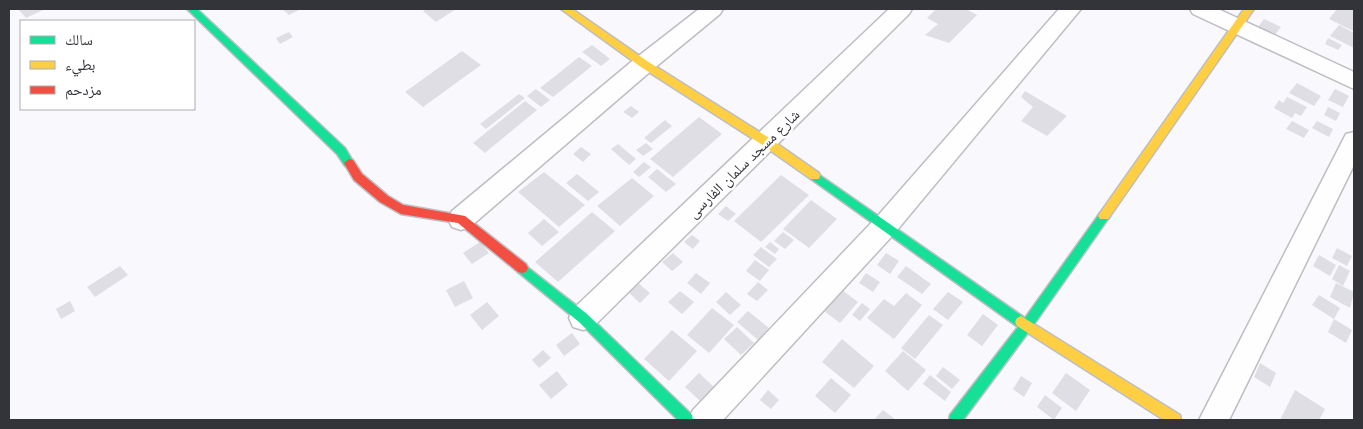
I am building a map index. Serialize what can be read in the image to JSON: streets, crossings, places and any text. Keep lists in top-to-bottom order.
{
  "streets": {
    "street": ["شارع مسجد سلمان الفارسى"]
  },
  "legend": ["سالك", "بطيء", "مزدحم"]
}
